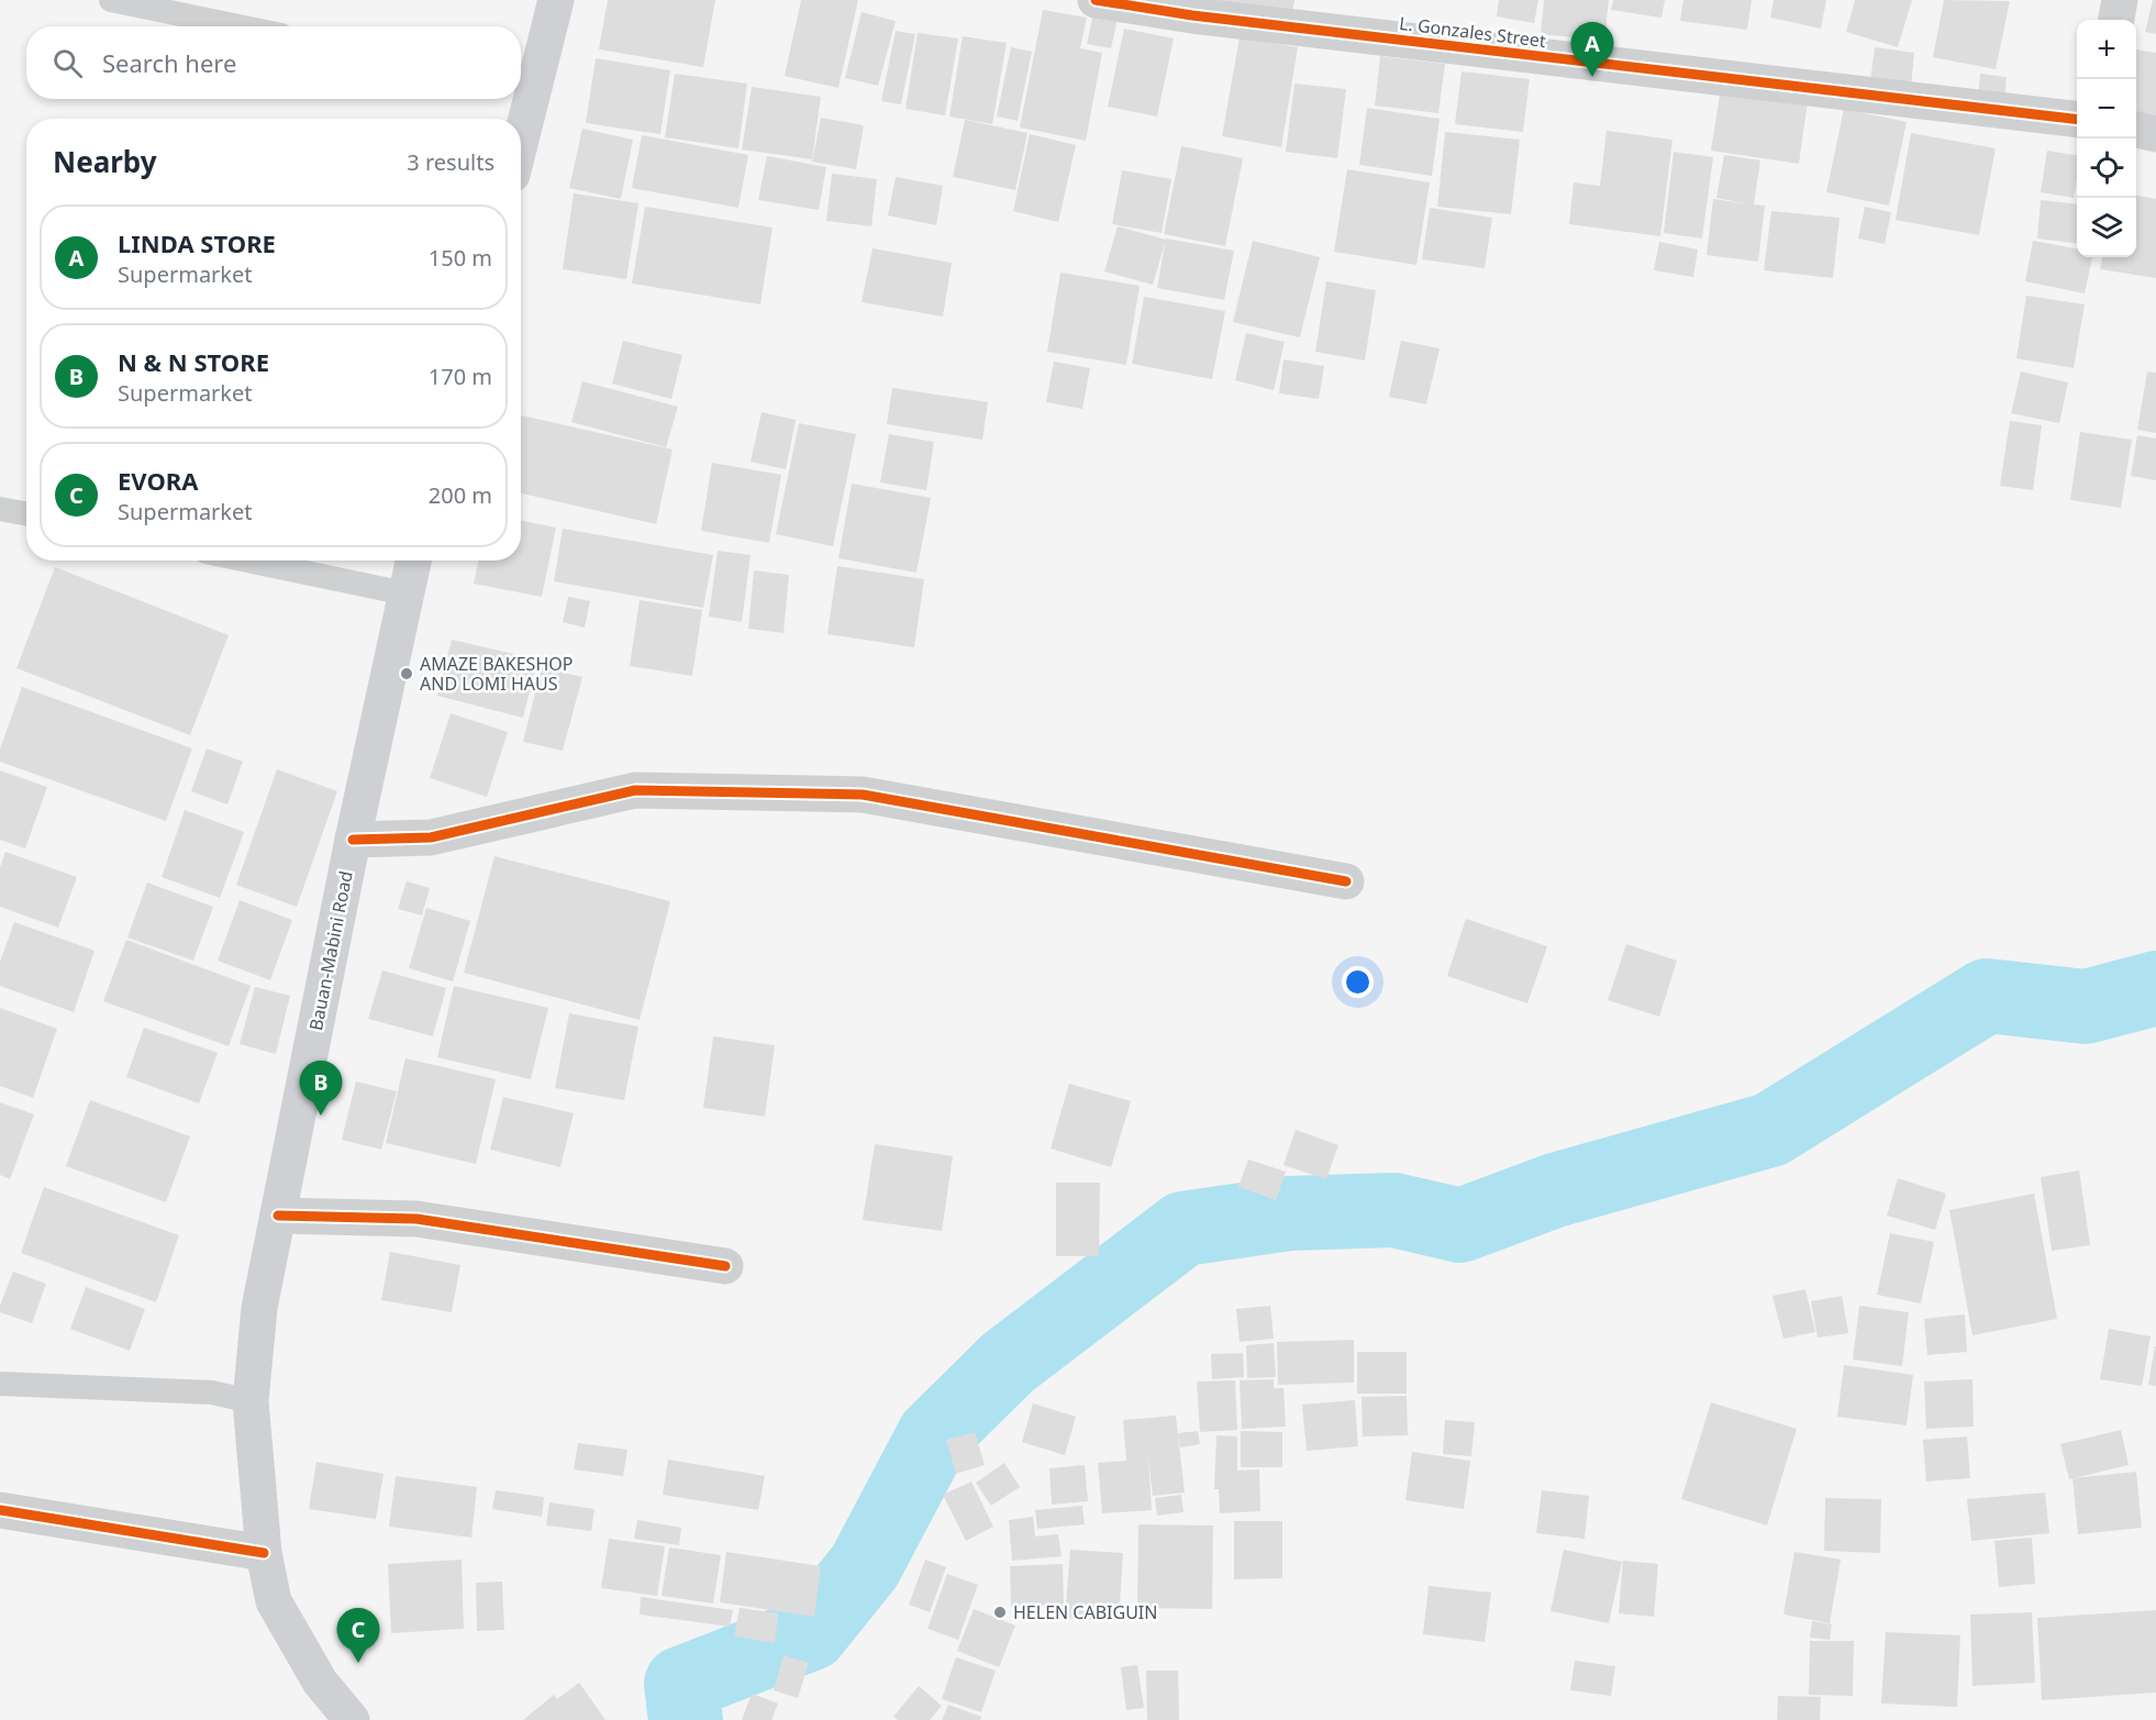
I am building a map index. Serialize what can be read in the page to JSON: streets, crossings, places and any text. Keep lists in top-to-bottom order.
{
  "streets": {
    "main road": ["Bauan-Mabini Road"],
    "street": ["L. Gonzales Street"]
  },
  "places": ["AMAZE BAKESHOP AND LOMI HAUS", "HELEN CABIGUIN"],
  "page": {
    "map_buttons": ["+", "−"],
    "pins": ["A", "B", "C"],
    "search": "Search here",
    "heading": ["Nearby", "3 results"],
    "list": [
      {
        "mark": "A",
        "name": "LINDA STORE",
        "note": "Supermarket",
        "value": "150 m"
      },
      {
        "mark": "B",
        "name": "N & N STORE",
        "note": "Supermarket",
        "value": "170 m"
      },
      {
        "mark": "C",
        "name": "EVORA",
        "note": "Supermarket",
        "value": "200 m"
      }
    ]
  }
}
